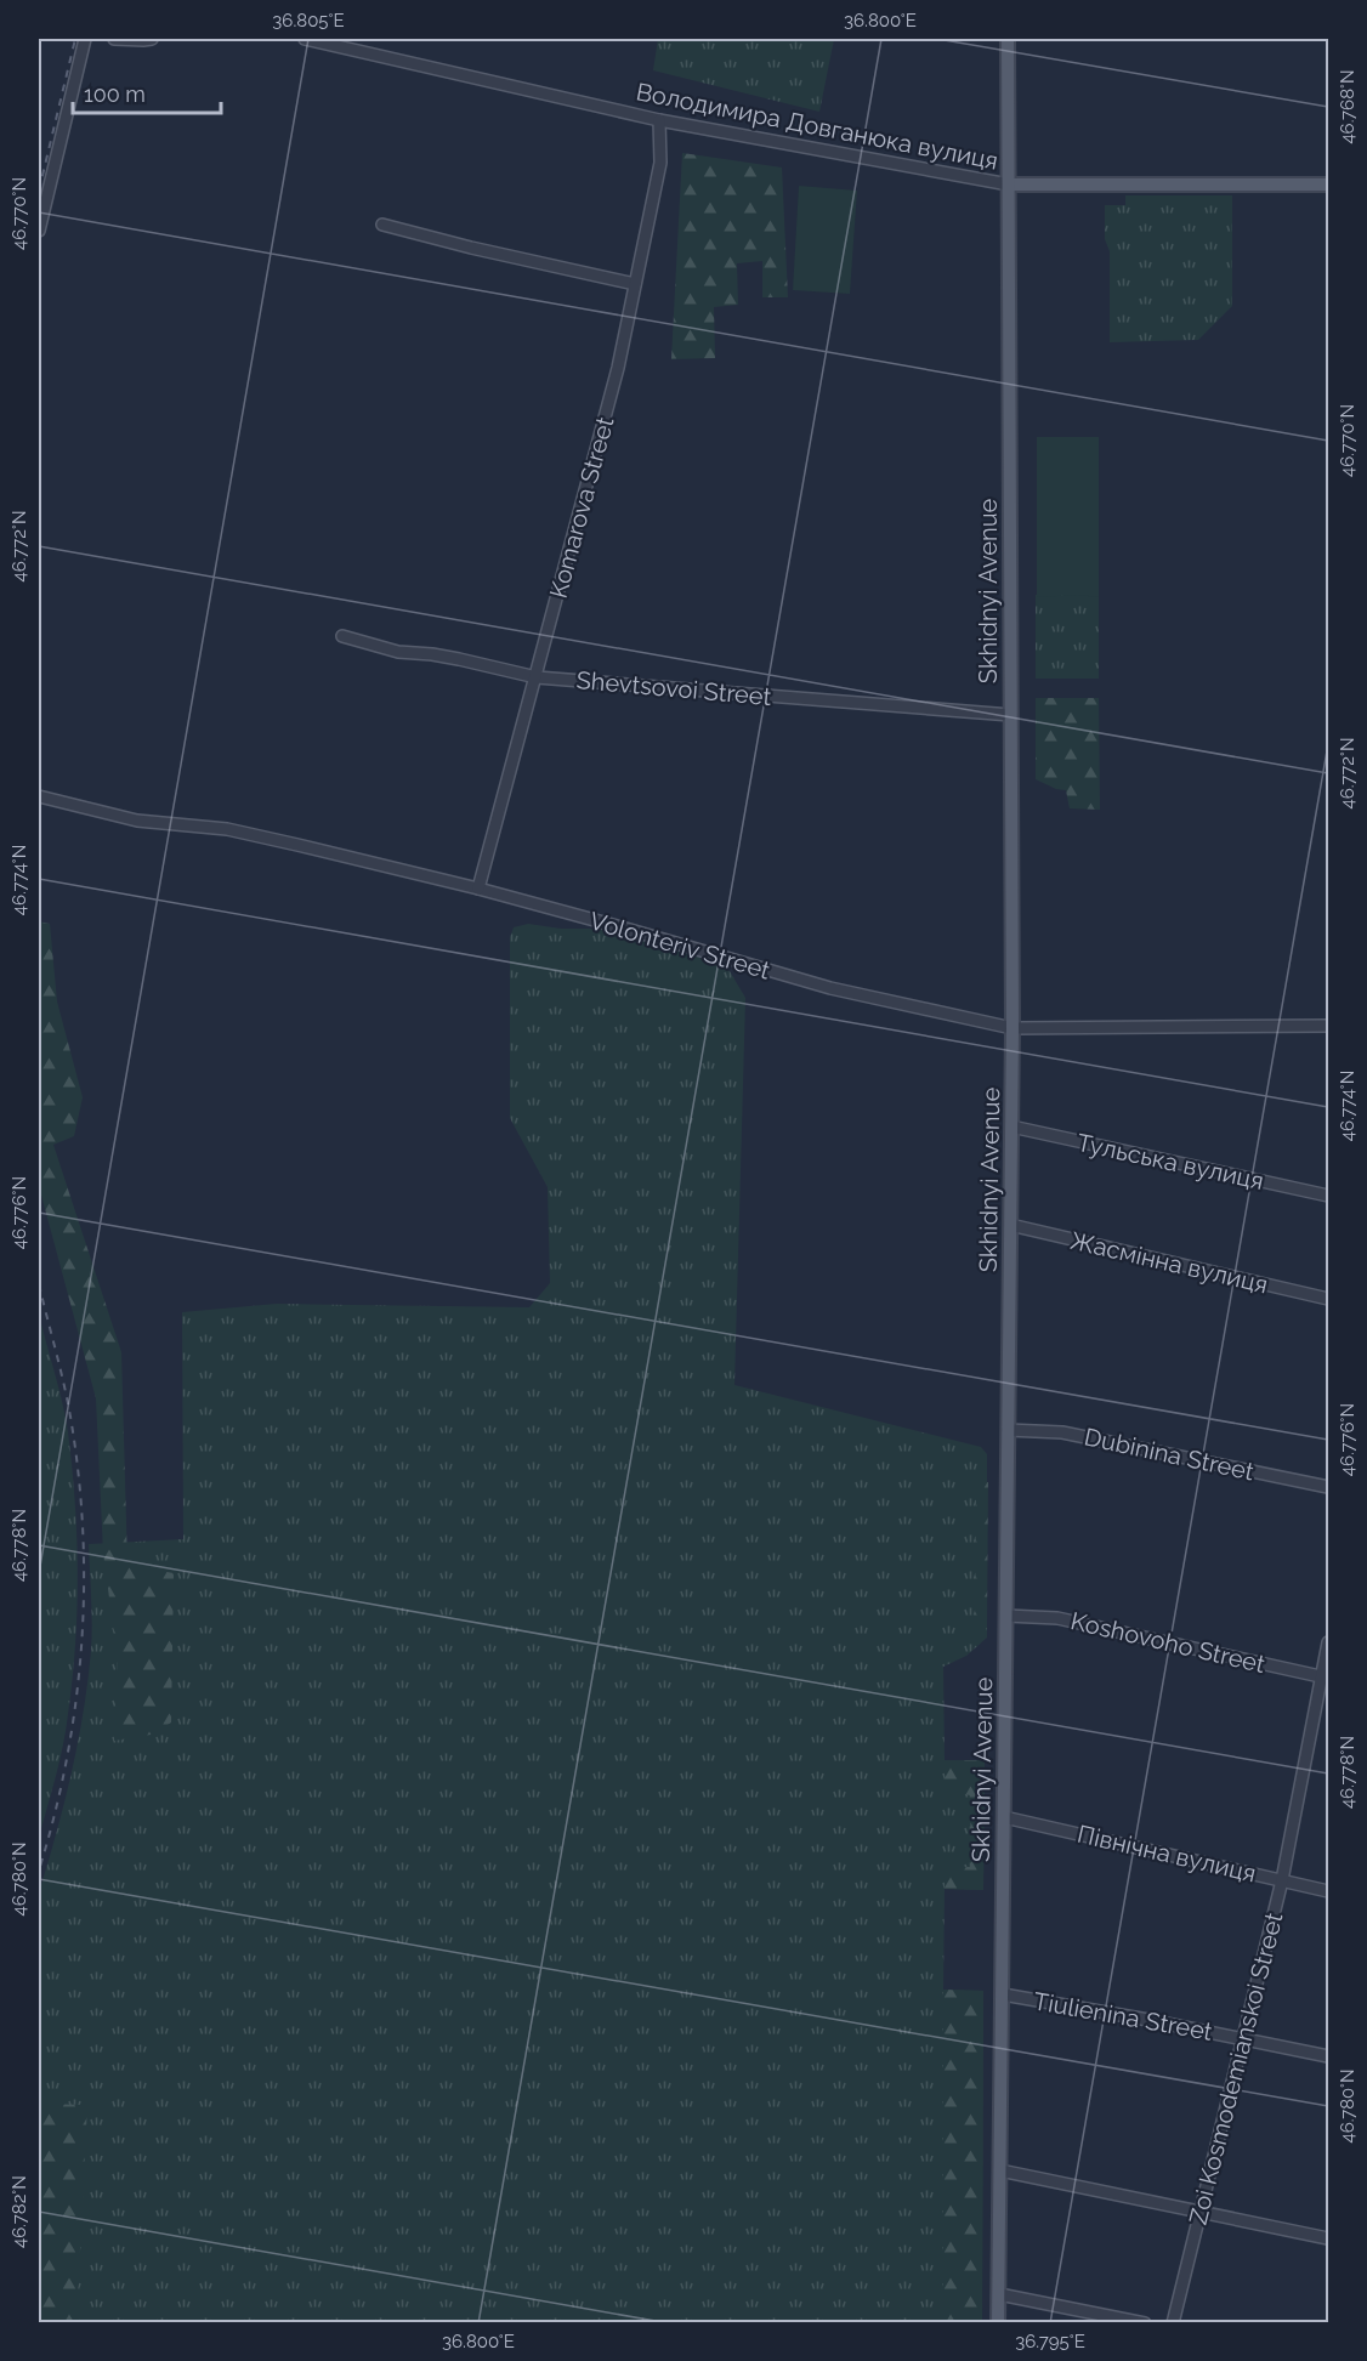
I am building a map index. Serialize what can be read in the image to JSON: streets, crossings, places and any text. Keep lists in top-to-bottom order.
{
  "streets": {
    "main road": ["Володимира Довганюка вулиця", "Skhidnyi Avenue"],
    "street": [
      "Komarova Street",
      "Shevtsovoi Street",
      "Volonteriv Street",
      "Тульська вулиця",
      "Жасмінна вулиця",
      "Dubinina Street",
      "Koshovoho Street",
      "Північна вулиця",
      "Tiulienina Street",
      "Zoi Kosmodemianskoi Street"
    ]
  },
  "crossings": [
    ["Володимира Довганюка вулиця", "Komarova Street"],
    ["Володимира Довганюка вулиця", "Skhidnyi Avenue"],
    ["Komarova Street", "Shevtsovoi Street"],
    ["Komarova Street", "Volonteriv Street"],
    ["Skhidnyi Avenue", "Shevtsovoi Street"],
    ["Skhidnyi Avenue", "Volonteriv Street"],
    ["Skhidnyi Avenue", "Тульська вулиця"],
    ["Skhidnyi Avenue", "Жасмінна вулиця"],
    ["Skhidnyi Avenue", "Dubinina Street"],
    ["Skhidnyi Avenue", "Koshovoho Street"],
    ["Skhidnyi Avenue", "Північна вулиця"],
    ["Skhidnyi Avenue", "Tiulienina Street"],
    ["Koshovoho Street", "Zoi Kosmodemianskoi Street"],
    ["Північна вулиця", "Zoi Kosmodemianskoi Street"],
    ["Tiulienina Street", "Zoi Kosmodemianskoi Street"]
  ],
  "scale_bar": "100 m",
  "coordinates": [
    "36.805°E",
    "36.800°E",
    "46.768°N",
    "46.770°N",
    "46.772°N",
    "46.774°N",
    "46.776°N",
    "46.778°N",
    "46.780°N",
    "46.782°N",
    "36.795°E"
  ]
}
